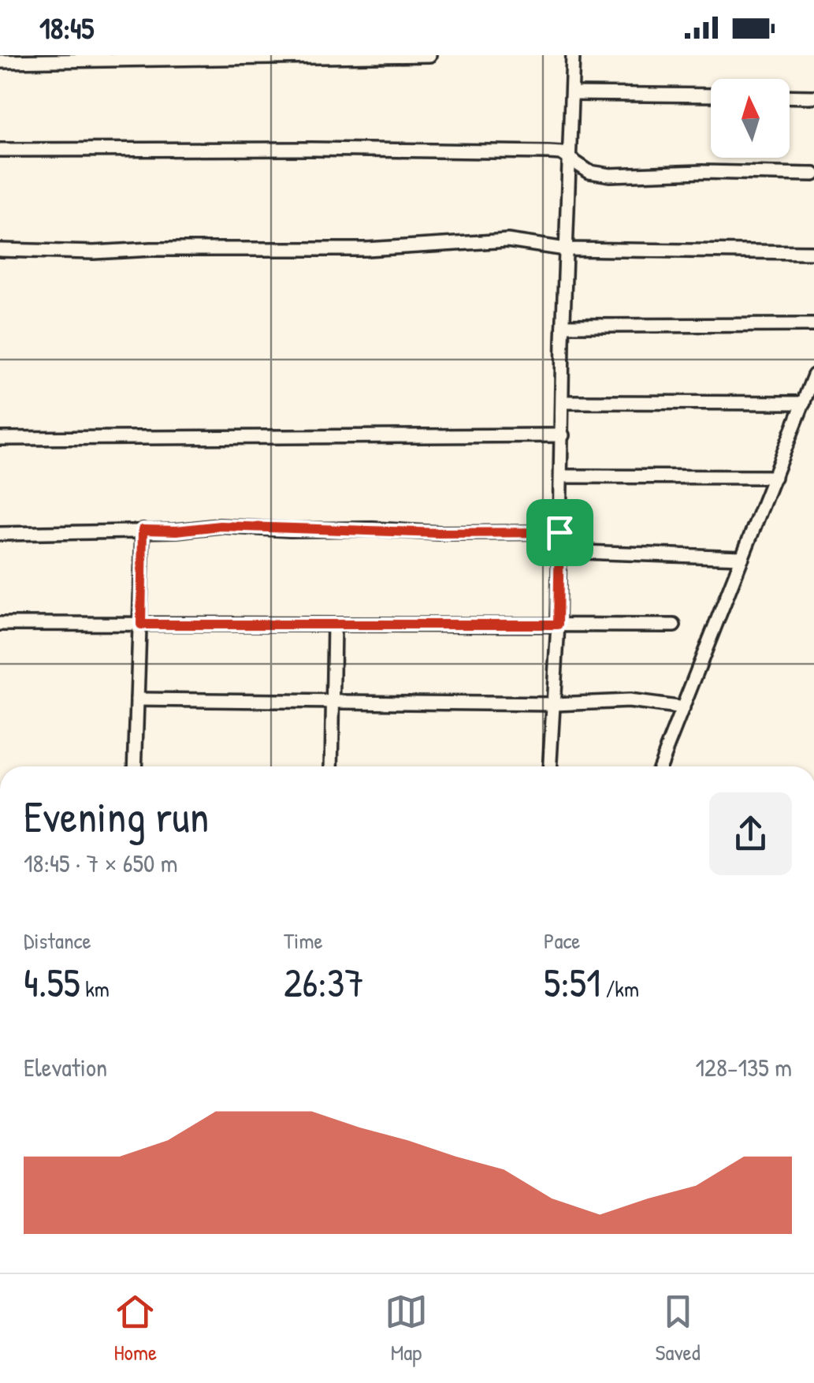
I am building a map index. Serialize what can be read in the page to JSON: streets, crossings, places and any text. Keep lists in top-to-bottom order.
{
  "north": "top",
  "page": {
    "status": "18:45",
    "heading": ["Evening run", "18:45 · 7 × 650 m"],
    "stats": [
      ["Distance", "4.55 km"],
      ["Time", "26:37"],
      ["Pace", "5:51 /km"]
    ],
    "chart": ["Elevation", "128–135 m"],
    "tabs": ["Home", "Map", "Saved"]
  }
}
